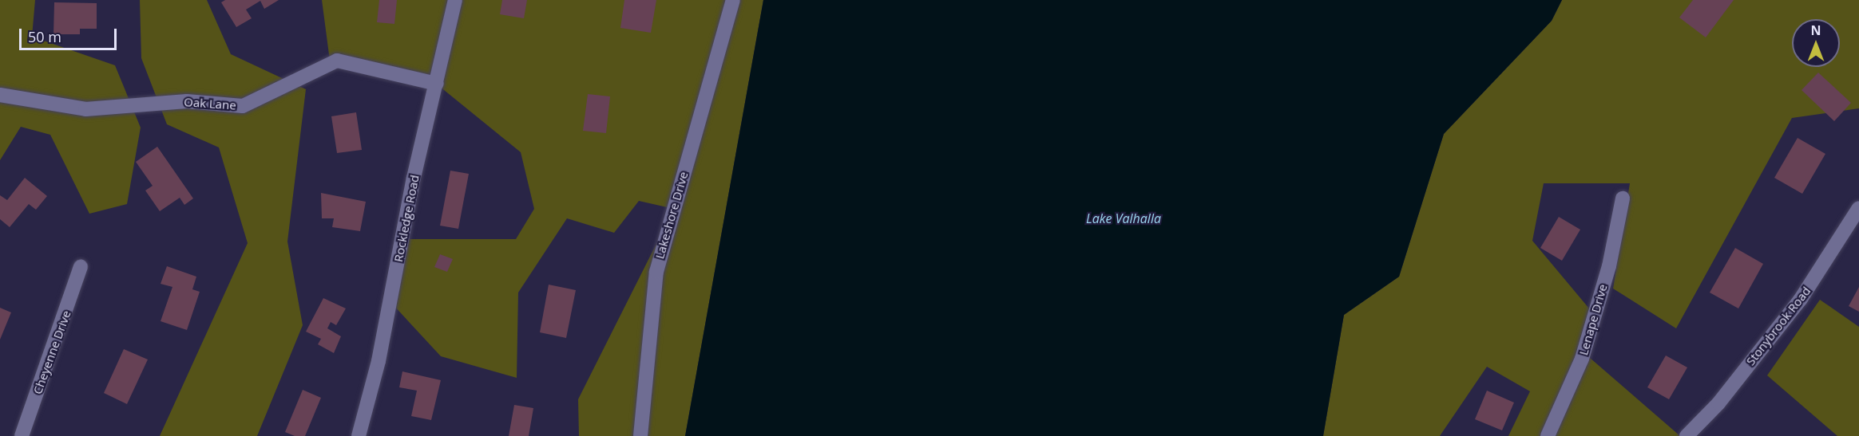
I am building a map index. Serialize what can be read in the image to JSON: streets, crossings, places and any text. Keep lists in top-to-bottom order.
{
  "streets": {
    "street": [
      "Oak Lane",
      "Lakeshore Drive",
      "Rockledge Road",
      "Lenape Drive",
      "Stonybrook Road",
      "Cheyenne Drive"
    ]
  },
  "crossings": [
    ["Oak Lane", "Rockledge Road"]
  ],
  "water": ["Lake Valhalla"],
  "scale_bar": "50 m",
  "north": "top"
}
